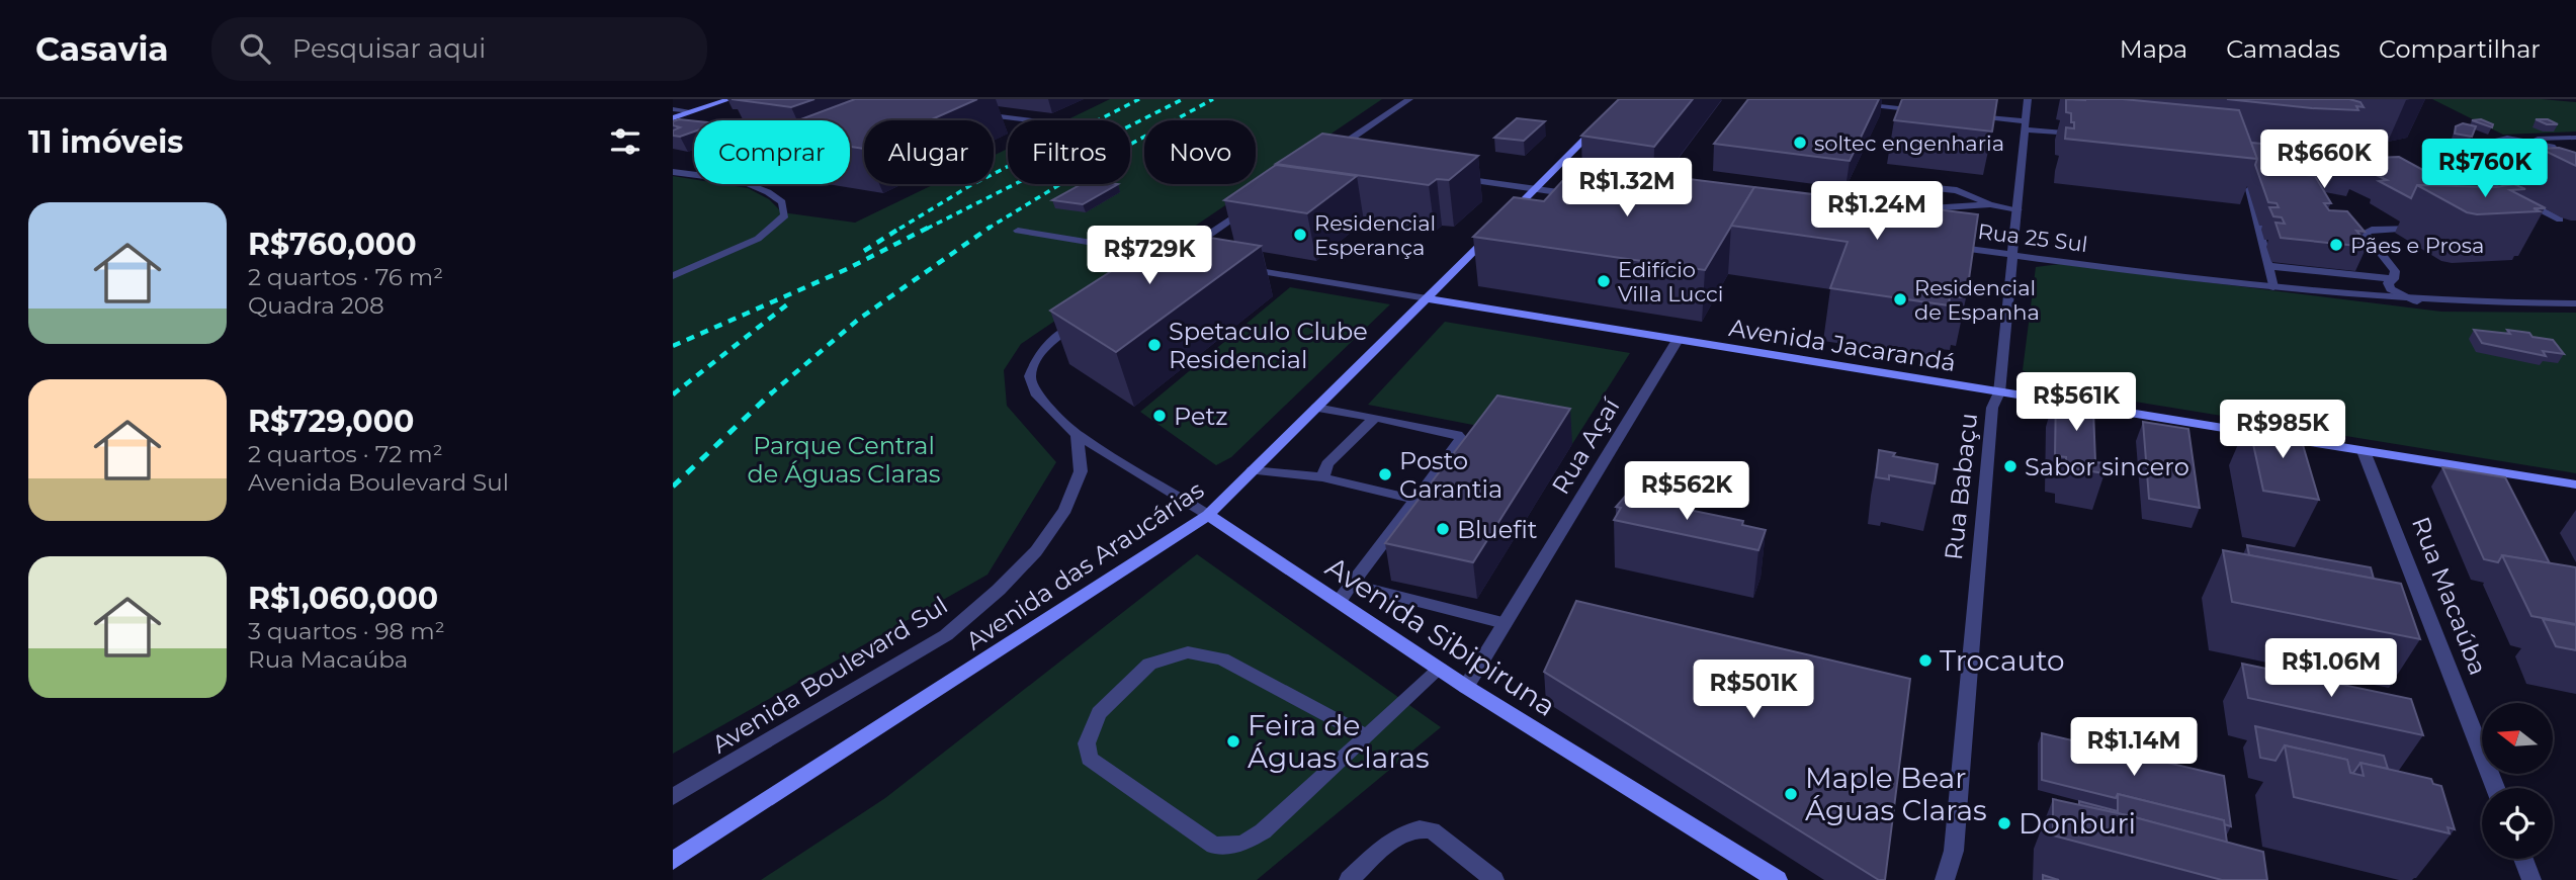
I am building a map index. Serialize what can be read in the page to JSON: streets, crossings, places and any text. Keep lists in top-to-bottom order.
{
  "streets": {
    "main road": ["Avenida Jacarandá", "Avenida das Araucárias", "Avenida Sibipiruna"],
    "street": [
      "Rua 25 Sul",
      "Rua Açaí",
      "Rua Babaçu",
      "Rua Macaúba",
      "Avenida Boulevard Sul"
    ]
  },
  "crossings": [
    ["Rua 25 Sul", "Rua Babaçu"],
    ["Avenida Jacarandá", "Rua Açaí"],
    ["Avenida Jacarandá", "Rua Babaçu"],
    ["Avenida Jacarandá", "Avenida das Araucárias"],
    ["Avenida Jacarandá", "Rua Macaúba"],
    ["Rua Açaí", "Avenida Sibipiruna"],
    ["Avenida das Araucárias", "Avenida Sibipiruna"],
    ["Avenida Sibipiruna", "Avenida Boulevard Sul"]
  ],
  "parks": ["Parque Central de Águas Claras"],
  "places": [
    "soltec engenharia",
    "Residencial Esperança",
    "Pães e Prosa",
    "Edifício Villa Lucci",
    "Residencial de Espanha",
    "Spetaculo Clube Residencial",
    "Petz",
    "Sabor sincero",
    "Posto Garantia",
    "Bluefit",
    "Trocauto",
    "Feira de Águas Claras",
    "Maple Bear Águas Claras",
    "Donburi"
  ],
  "north": "left",
  "page": {
    "header": "Casavia",
    "search": "Pesquisar aqui",
    "nav": ["Mapa", "Camadas", "Compartilhar"],
    "heading": "11 imóveis",
    "chip": [
      "Comprar",
      "Alugar",
      "Filtros",
      "Novo"
    ],
    "price": [
      "R$660K",
      "R$760K",
      "R$1.32M",
      "R$1.24M",
      "R$729K",
      "R$561K",
      "R$985K",
      "R$562K",
      "R$1.06M",
      "R$501K",
      "R$1.14M"
    ],
    "list": [
      {
        "name": "R$760,000",
        "note": "2 quartos · 76 m² · Quadra 208"
      },
      {
        "name": "R$729,000",
        "note": "2 quartos · 72 m² · Avenida Boulevard Sul"
      },
      {
        "name": "R$1,060,000",
        "note": "3 quartos · 98 m² · Rua Macaúba"
      }
    ]
  }
}
